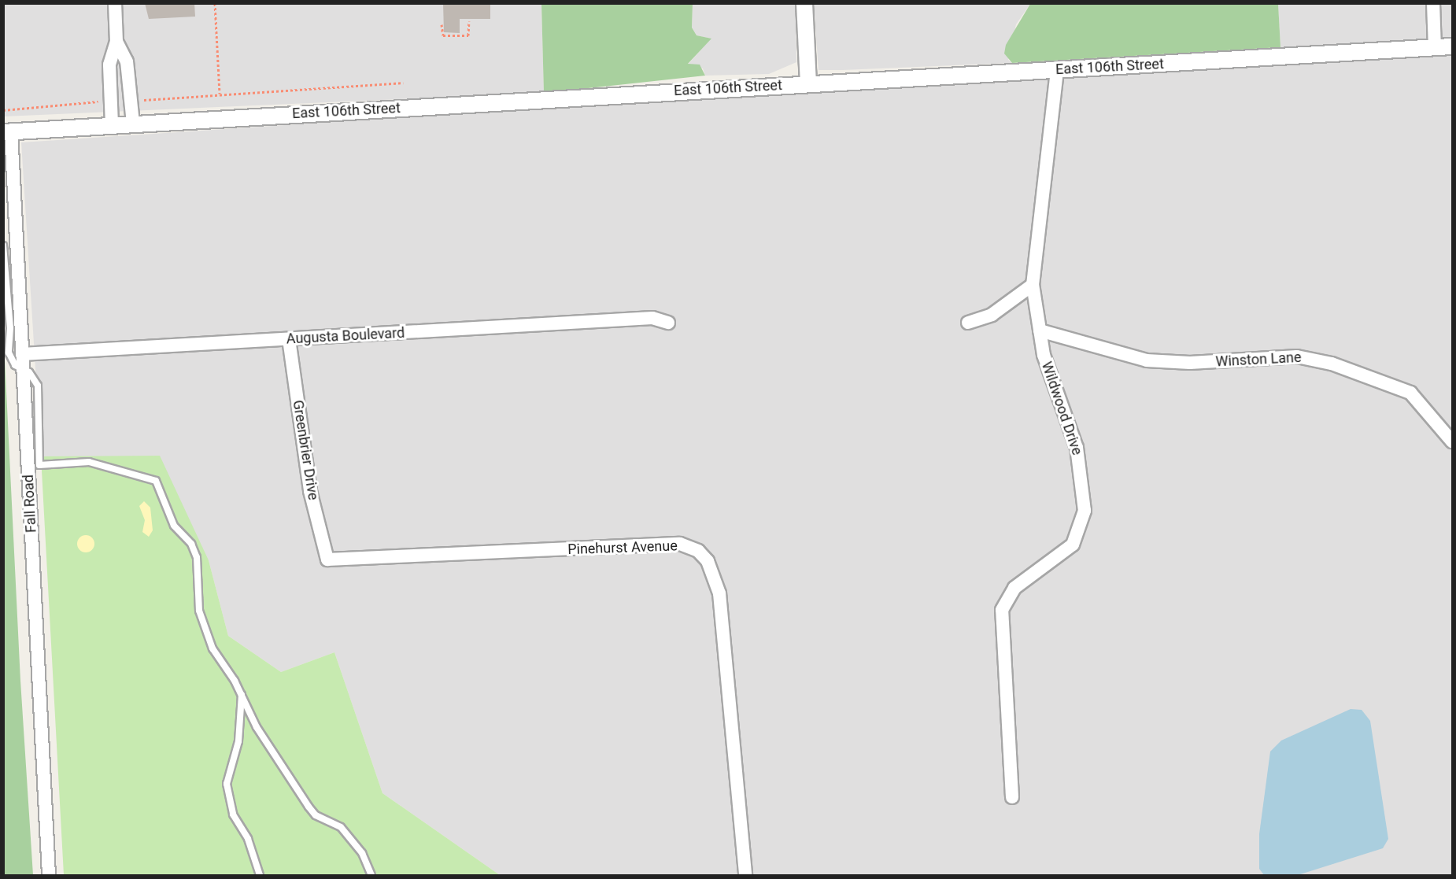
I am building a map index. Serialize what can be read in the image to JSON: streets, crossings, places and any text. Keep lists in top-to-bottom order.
{
  "streets": {
    "street": [
      "East 106th Street",
      "Augusta Boulevard",
      "Winston Lane",
      "Wildwood Drive",
      "Greenbrier Drive",
      "Fall Road",
      "Pinehurst Avenue"
    ]
  },
  "crossings": [
    ["East 106th Street", "Wildwood Drive"],
    ["East 106th Street", "Fall Road"],
    ["Augusta Boulevard", "Greenbrier Drive"],
    ["Augusta Boulevard", "Fall Road"],
    ["Winston Lane", "Wildwood Drive"],
    ["Greenbrier Drive", "Pinehurst Avenue"]
  ]
}
